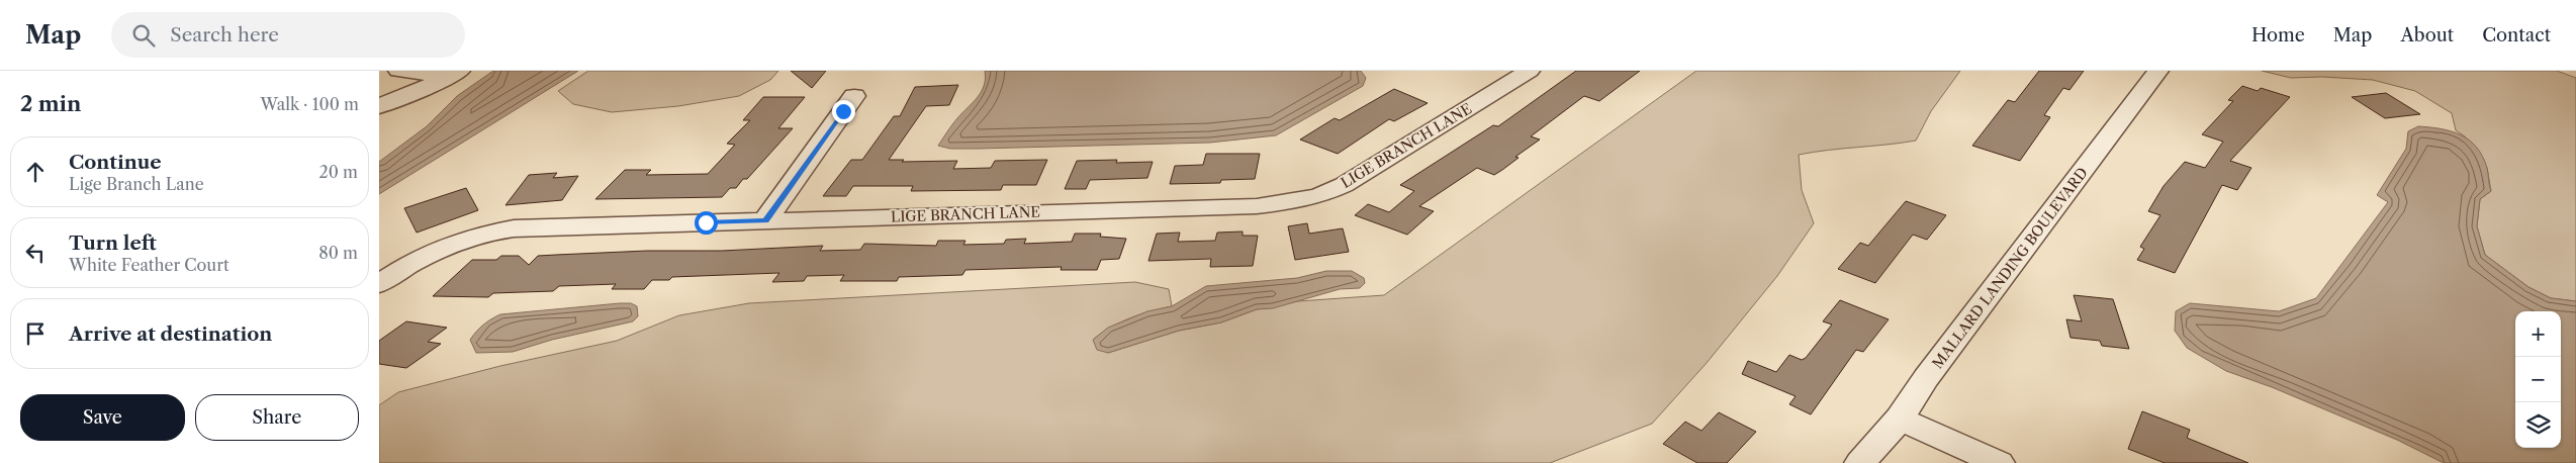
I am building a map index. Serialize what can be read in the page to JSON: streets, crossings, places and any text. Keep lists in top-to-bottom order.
{
  "streets": {
    "street": ["LIGE BRANCH LANE", "MALLARD LANDING BOULEVARD"]
  },
  "page": {
    "header": "Map",
    "search": "Search here",
    "nav": [
      "Home",
      "Map",
      "About",
      "Contact"
    ],
    "heading": ["2 min", "Walk · 100 m"],
    "list": [
      ["Continue", "Lige Branch Lane", "20 m"],
      ["Turn left", "White Feather Court", "80 m"],
      "Arrive at destination"
    ],
    "map_buttons": ["+", "−"],
    "buttons": ["Save", "Share"]
  }
}
